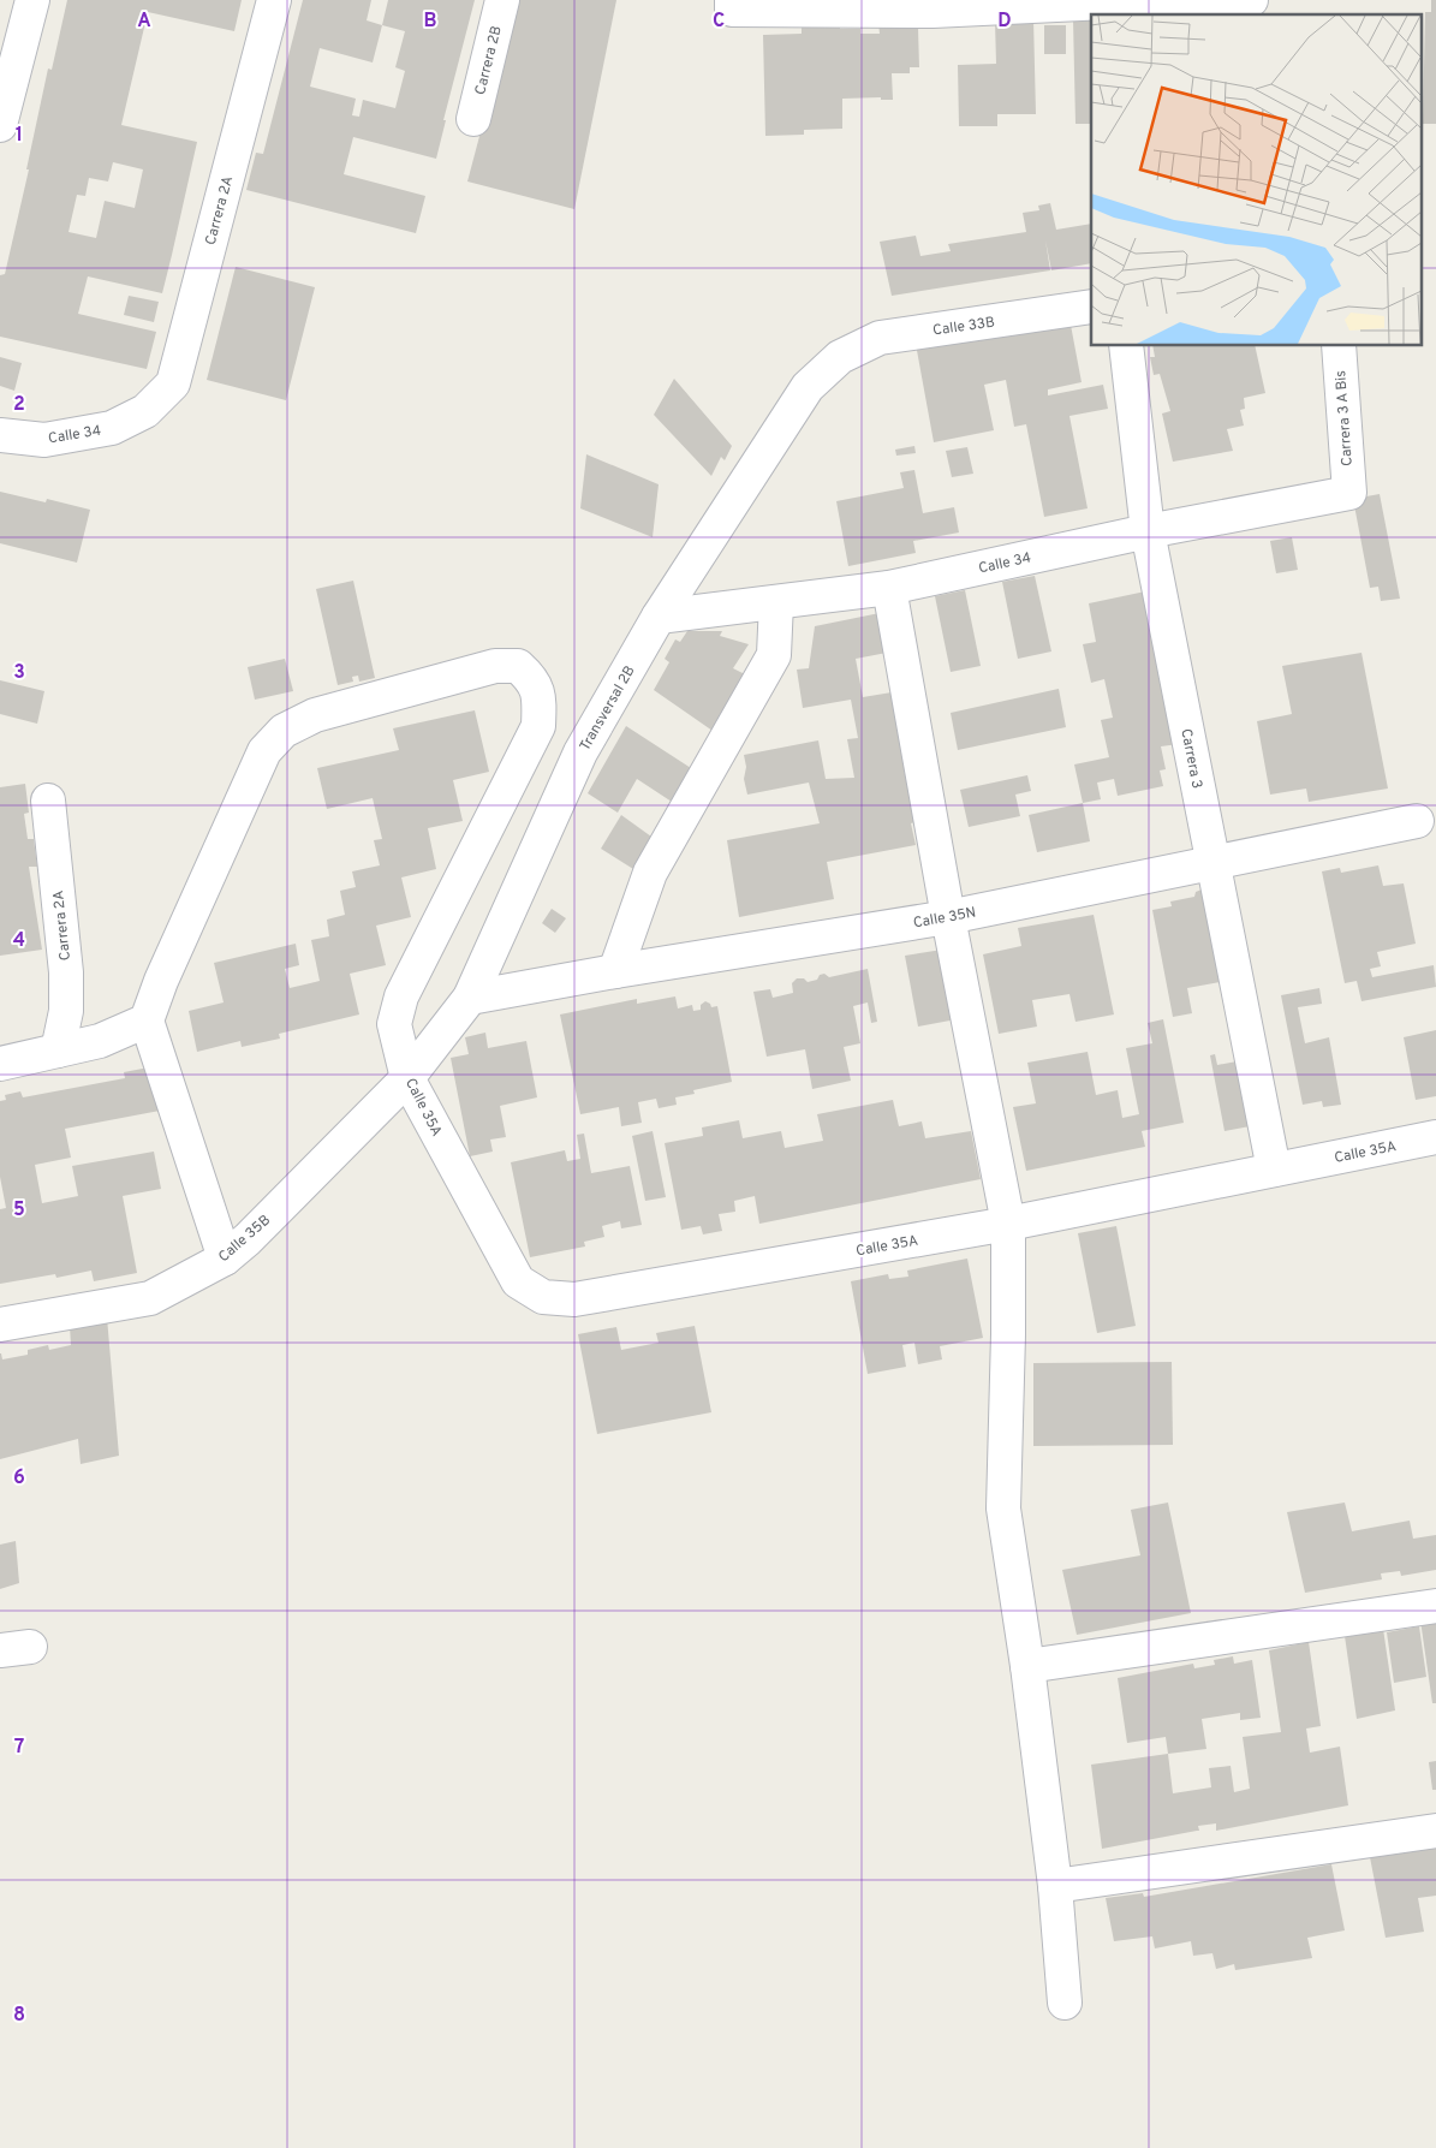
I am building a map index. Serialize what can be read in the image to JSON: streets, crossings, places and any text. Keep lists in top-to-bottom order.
{
  "streets": {
    "street": [
      "Carrera 2B",
      "Carrera 2A",
      "Calle 33B",
      "Carrera 3 A Bis",
      "Calle 34",
      "Transversal 2B",
      "Carrera 3",
      "Calle 35N",
      "Calle 35A",
      "Calle 35B"
    ]
  },
  "crossings": [
    ["Carrera 2A", "Calle 34"],
    ["Calle 33B", "Transversal 2B"],
    ["Carrera 3 A Bis", "Calle 34"],
    ["Calle 34", "Transversal 2B"],
    ["Calle 34", "Carrera 3"],
    ["Transversal 2B", "Calle 35N"],
    ["Transversal 2B", "Calle 35A"],
    ["Transversal 2B", "Calle 35B"],
    ["Carrera 3", "Calle 35N"],
    ["Carrera 3", "Calle 35A"],
    ["Calle 35A", "Calle 35B"]
  ],
  "grid": {
    "columns": [
      "A",
      "B",
      "C",
      "D"
    ],
    "rows": [
      "1",
      "2",
      "3",
      "4",
      "5",
      "6",
      "7",
      "8"
    ]
  }
}
